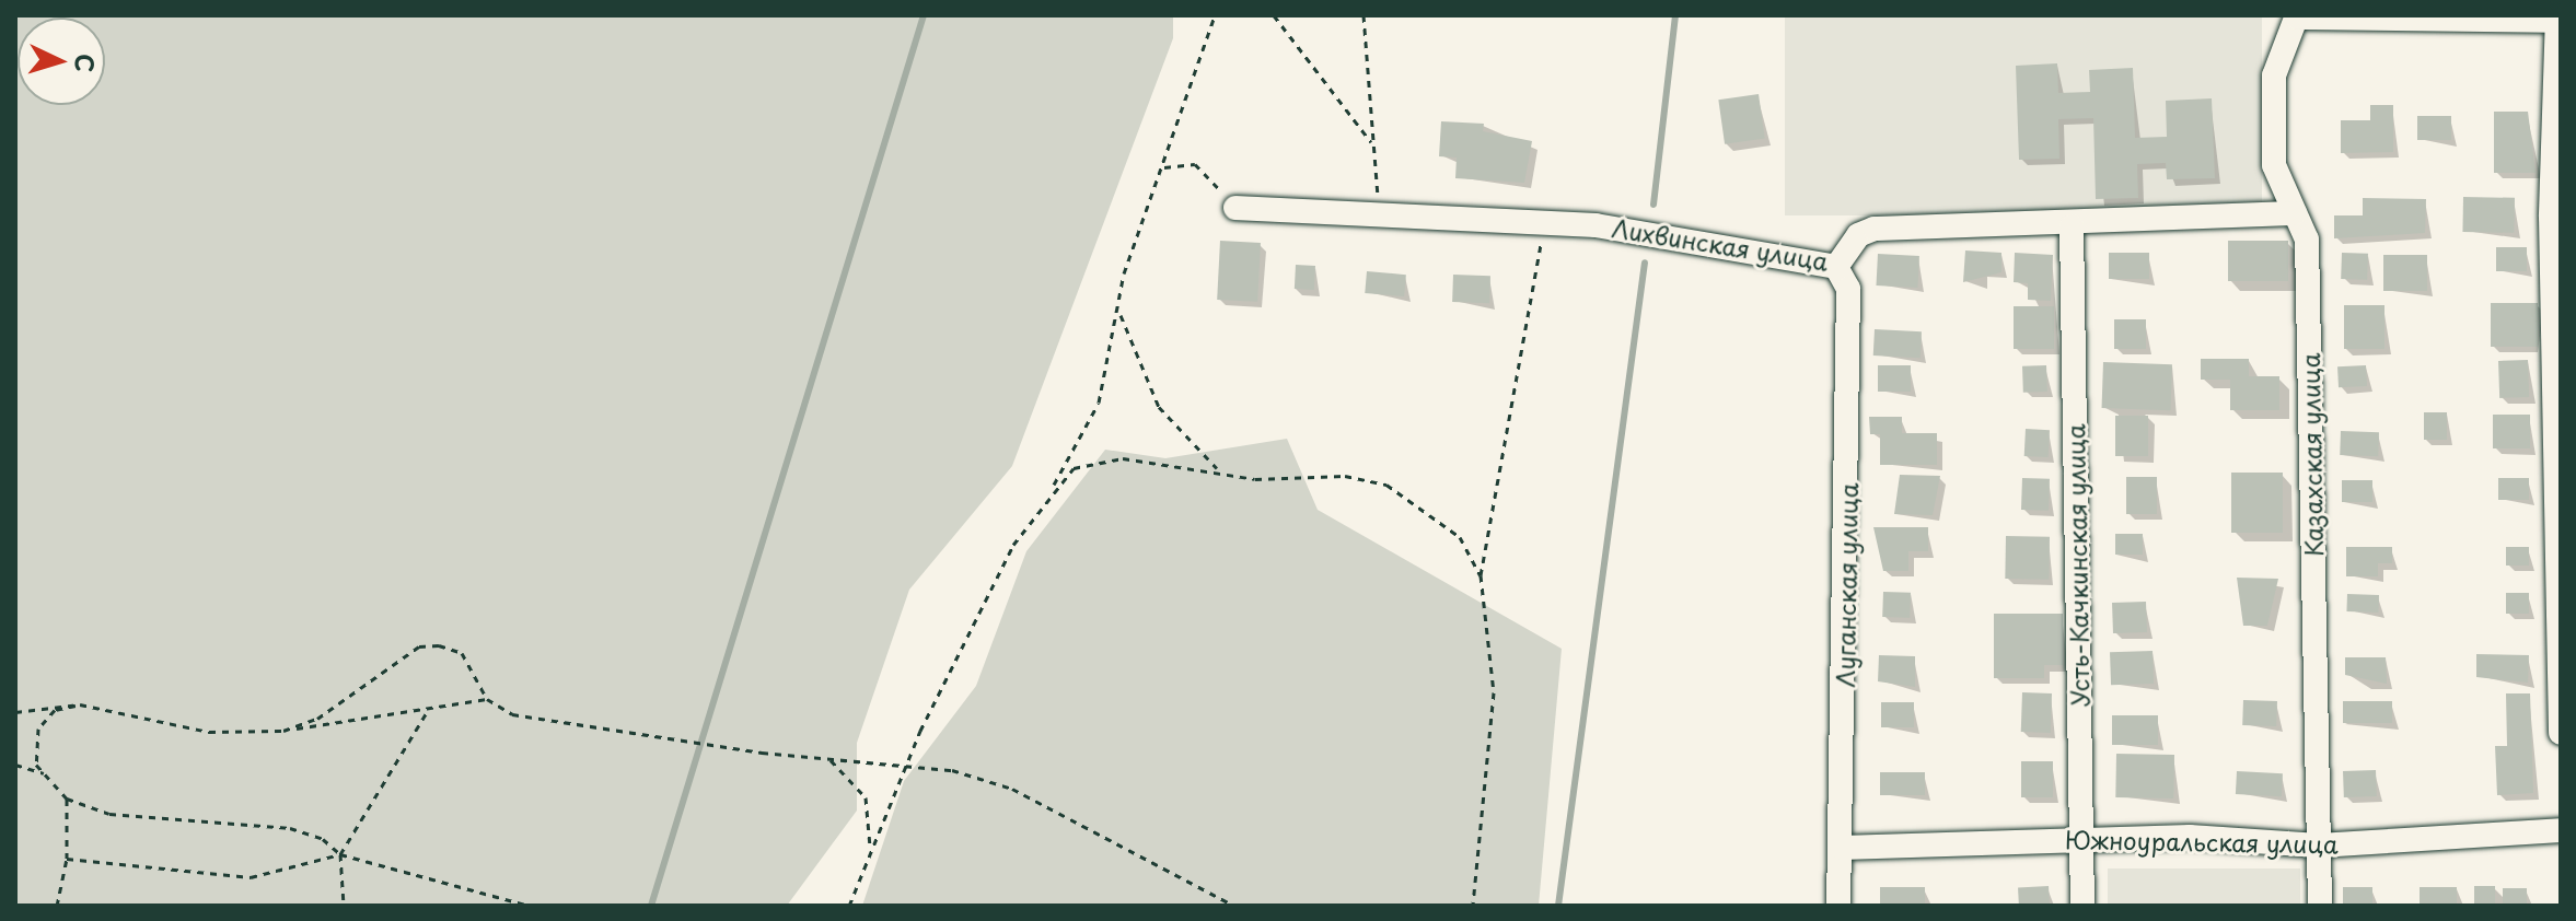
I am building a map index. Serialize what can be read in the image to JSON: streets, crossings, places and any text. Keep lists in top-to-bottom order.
{
  "streets": {
    "street": [
      "Лихвинская улица",
      "Казахская улица",
      "Усть-Качкинская улица",
      "Луганская улица",
      "Южноуральская улица"
    ]
  },
  "crossings": [
    ["Лихвинская улица", "Казахская улица"],
    ["Лихвинская улица", "Усть-Качкинская улица"],
    ["Лихвинская улица", "Луганская улица"],
    ["Казахская улица", "Южноуральская улица"],
    ["Усть-Качкинская улица", "Южноуральская улица"],
    ["Луганская улица", "Южноуральская улица"]
  ],
  "north": "right"
}
